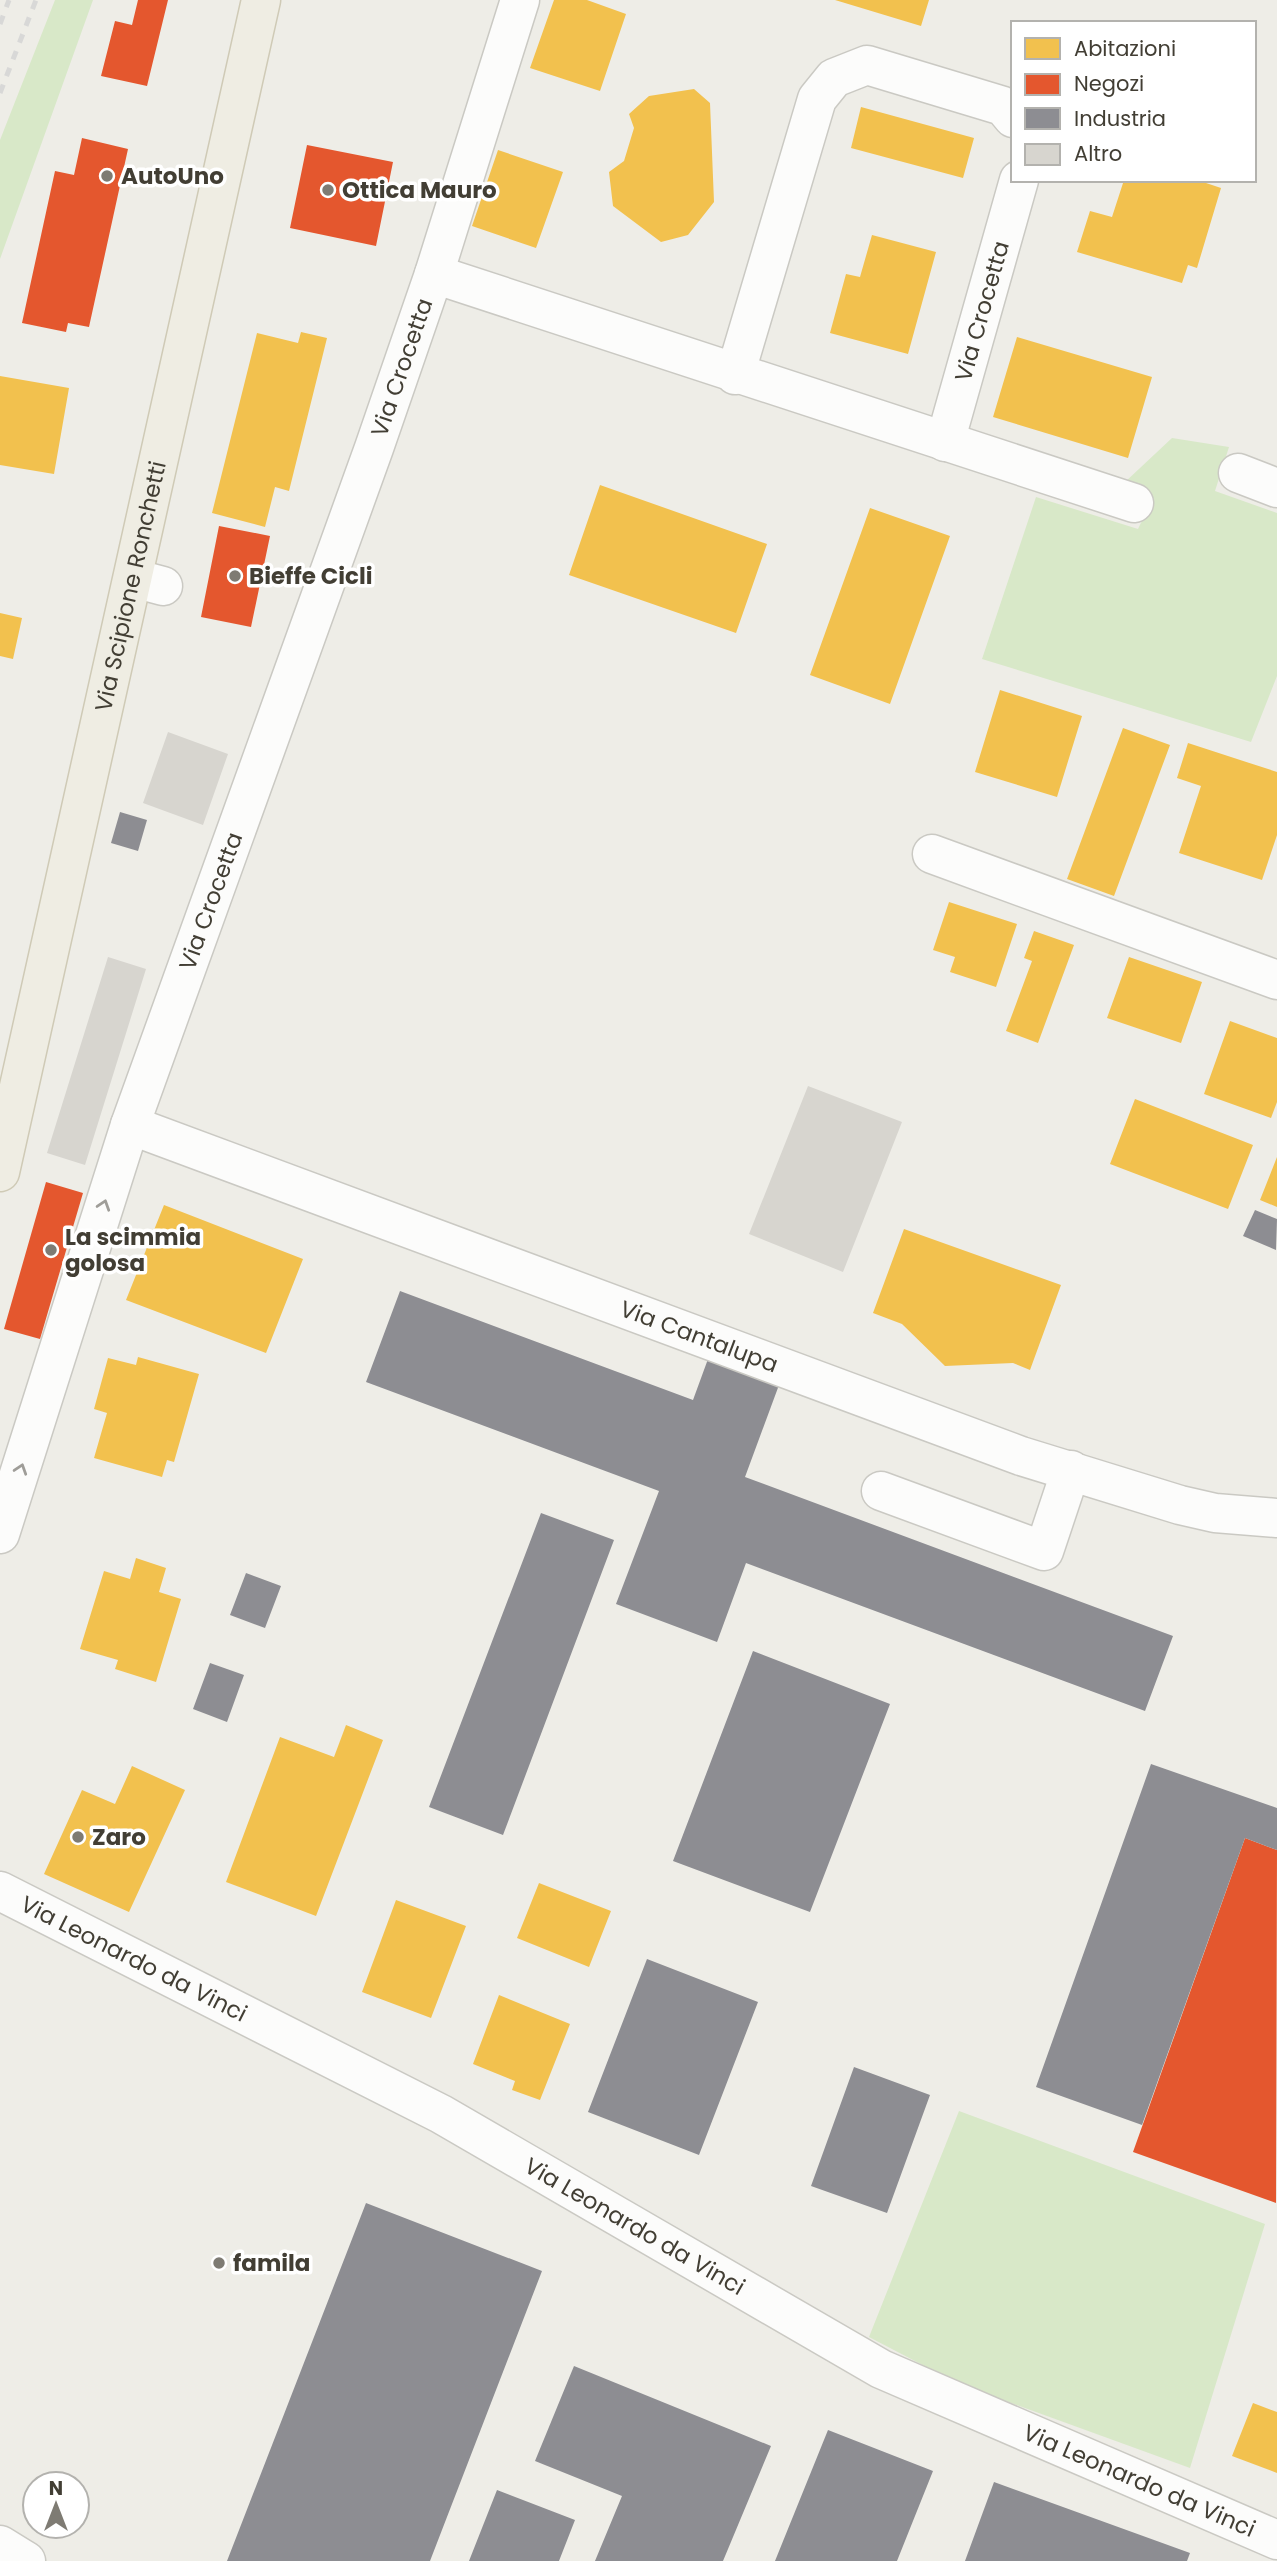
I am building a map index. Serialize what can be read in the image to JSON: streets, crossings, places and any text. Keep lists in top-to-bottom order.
{
  "streets": {
    "main road": ["Via Scipione Ronchetti"],
    "street": ["Via Crocetta", "Via Cantalupa", "Via Leonardo da Vinci"]
  },
  "crossings": [
    ["Via Crocetta", "Via Cantalupa"]
  ],
  "places": [
    "AutoUno",
    "Ottica Mauro",
    "Bieffe Cicli",
    "La scimmia golosa",
    "Zaro",
    "famila"
  ],
  "legend": [
    "Abitazioni",
    "Negozi",
    "Industria",
    "Altro"
  ],
  "north": "top"
}
